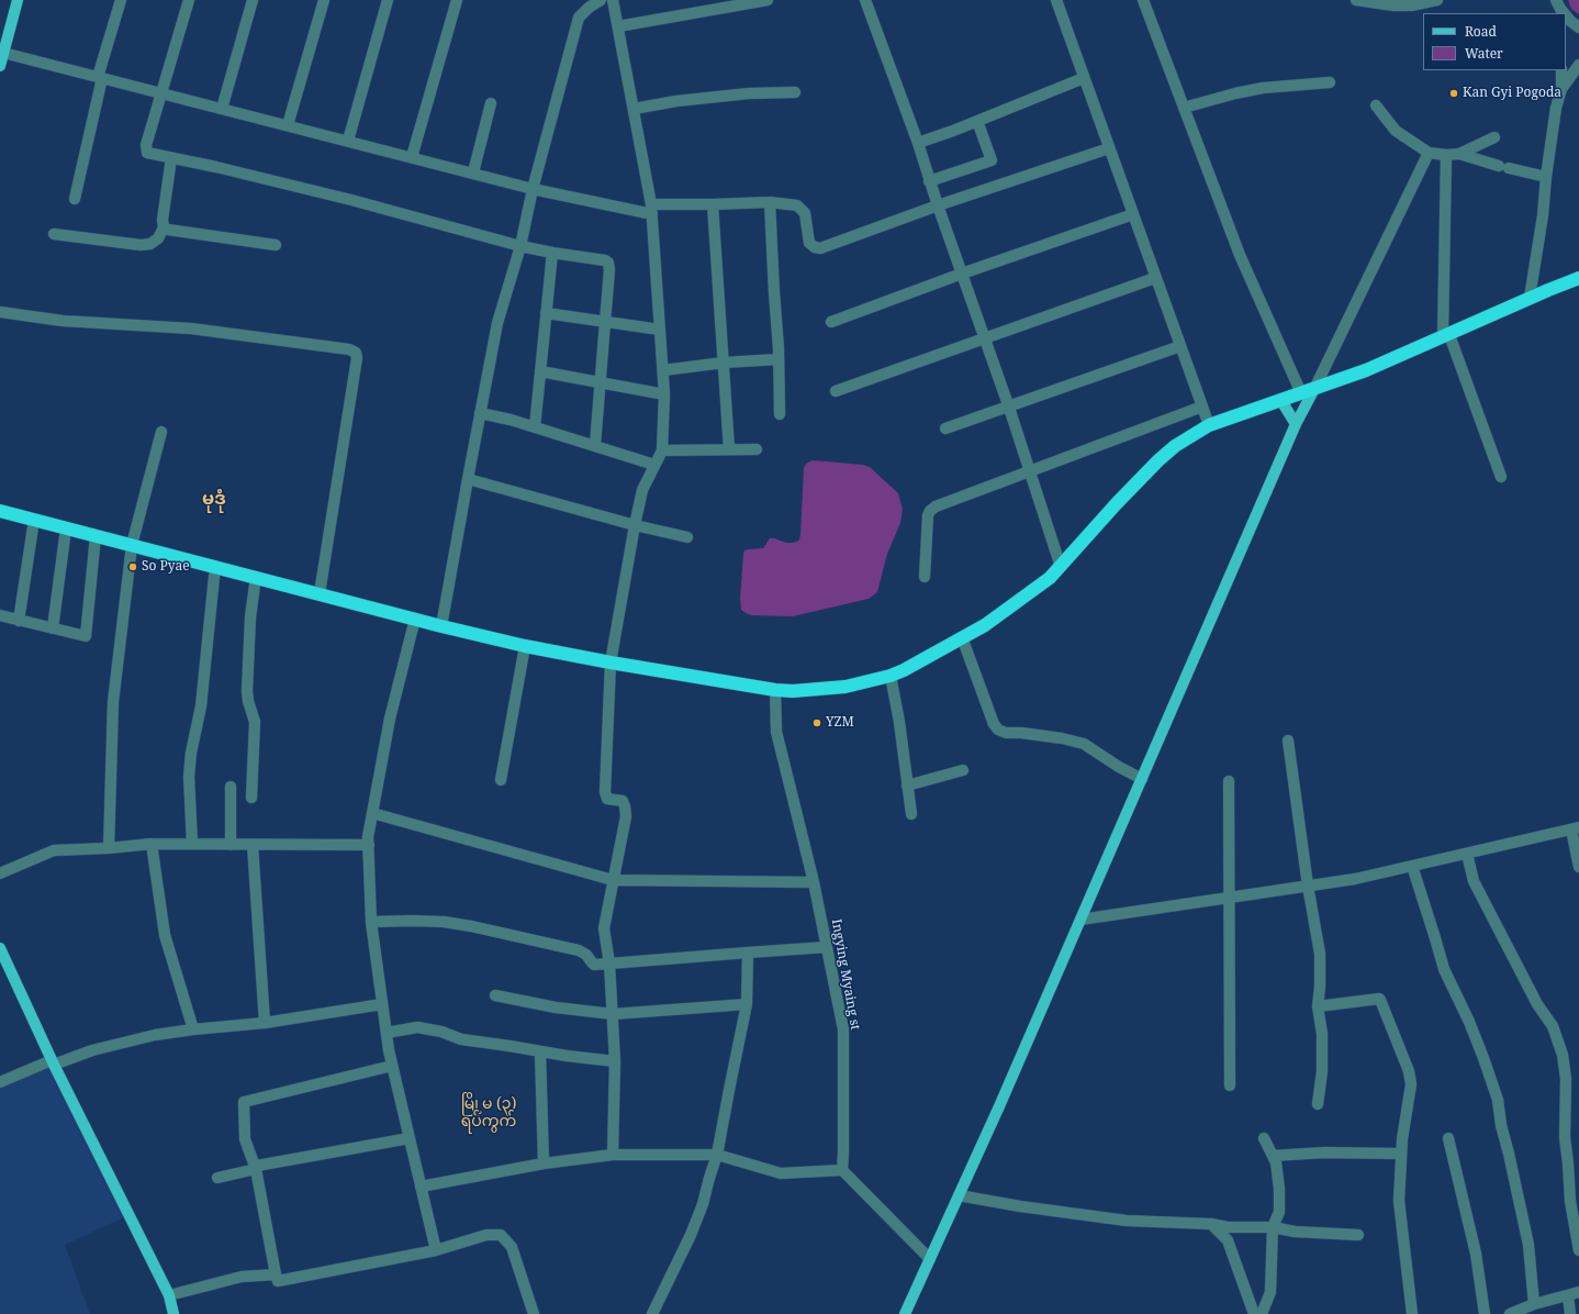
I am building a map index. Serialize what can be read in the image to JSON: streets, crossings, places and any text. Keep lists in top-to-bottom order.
{
  "streets": {
    "street": ["Ingying Myaing st"]
  },
  "districts": ["မုဒုံ", "မြို့မ (၃) ရပ်ကွက်"],
  "places": ["Kan Gyi Pogoda", "So Pyae", "YZM"],
  "legend": ["Road", "Water"]
}
